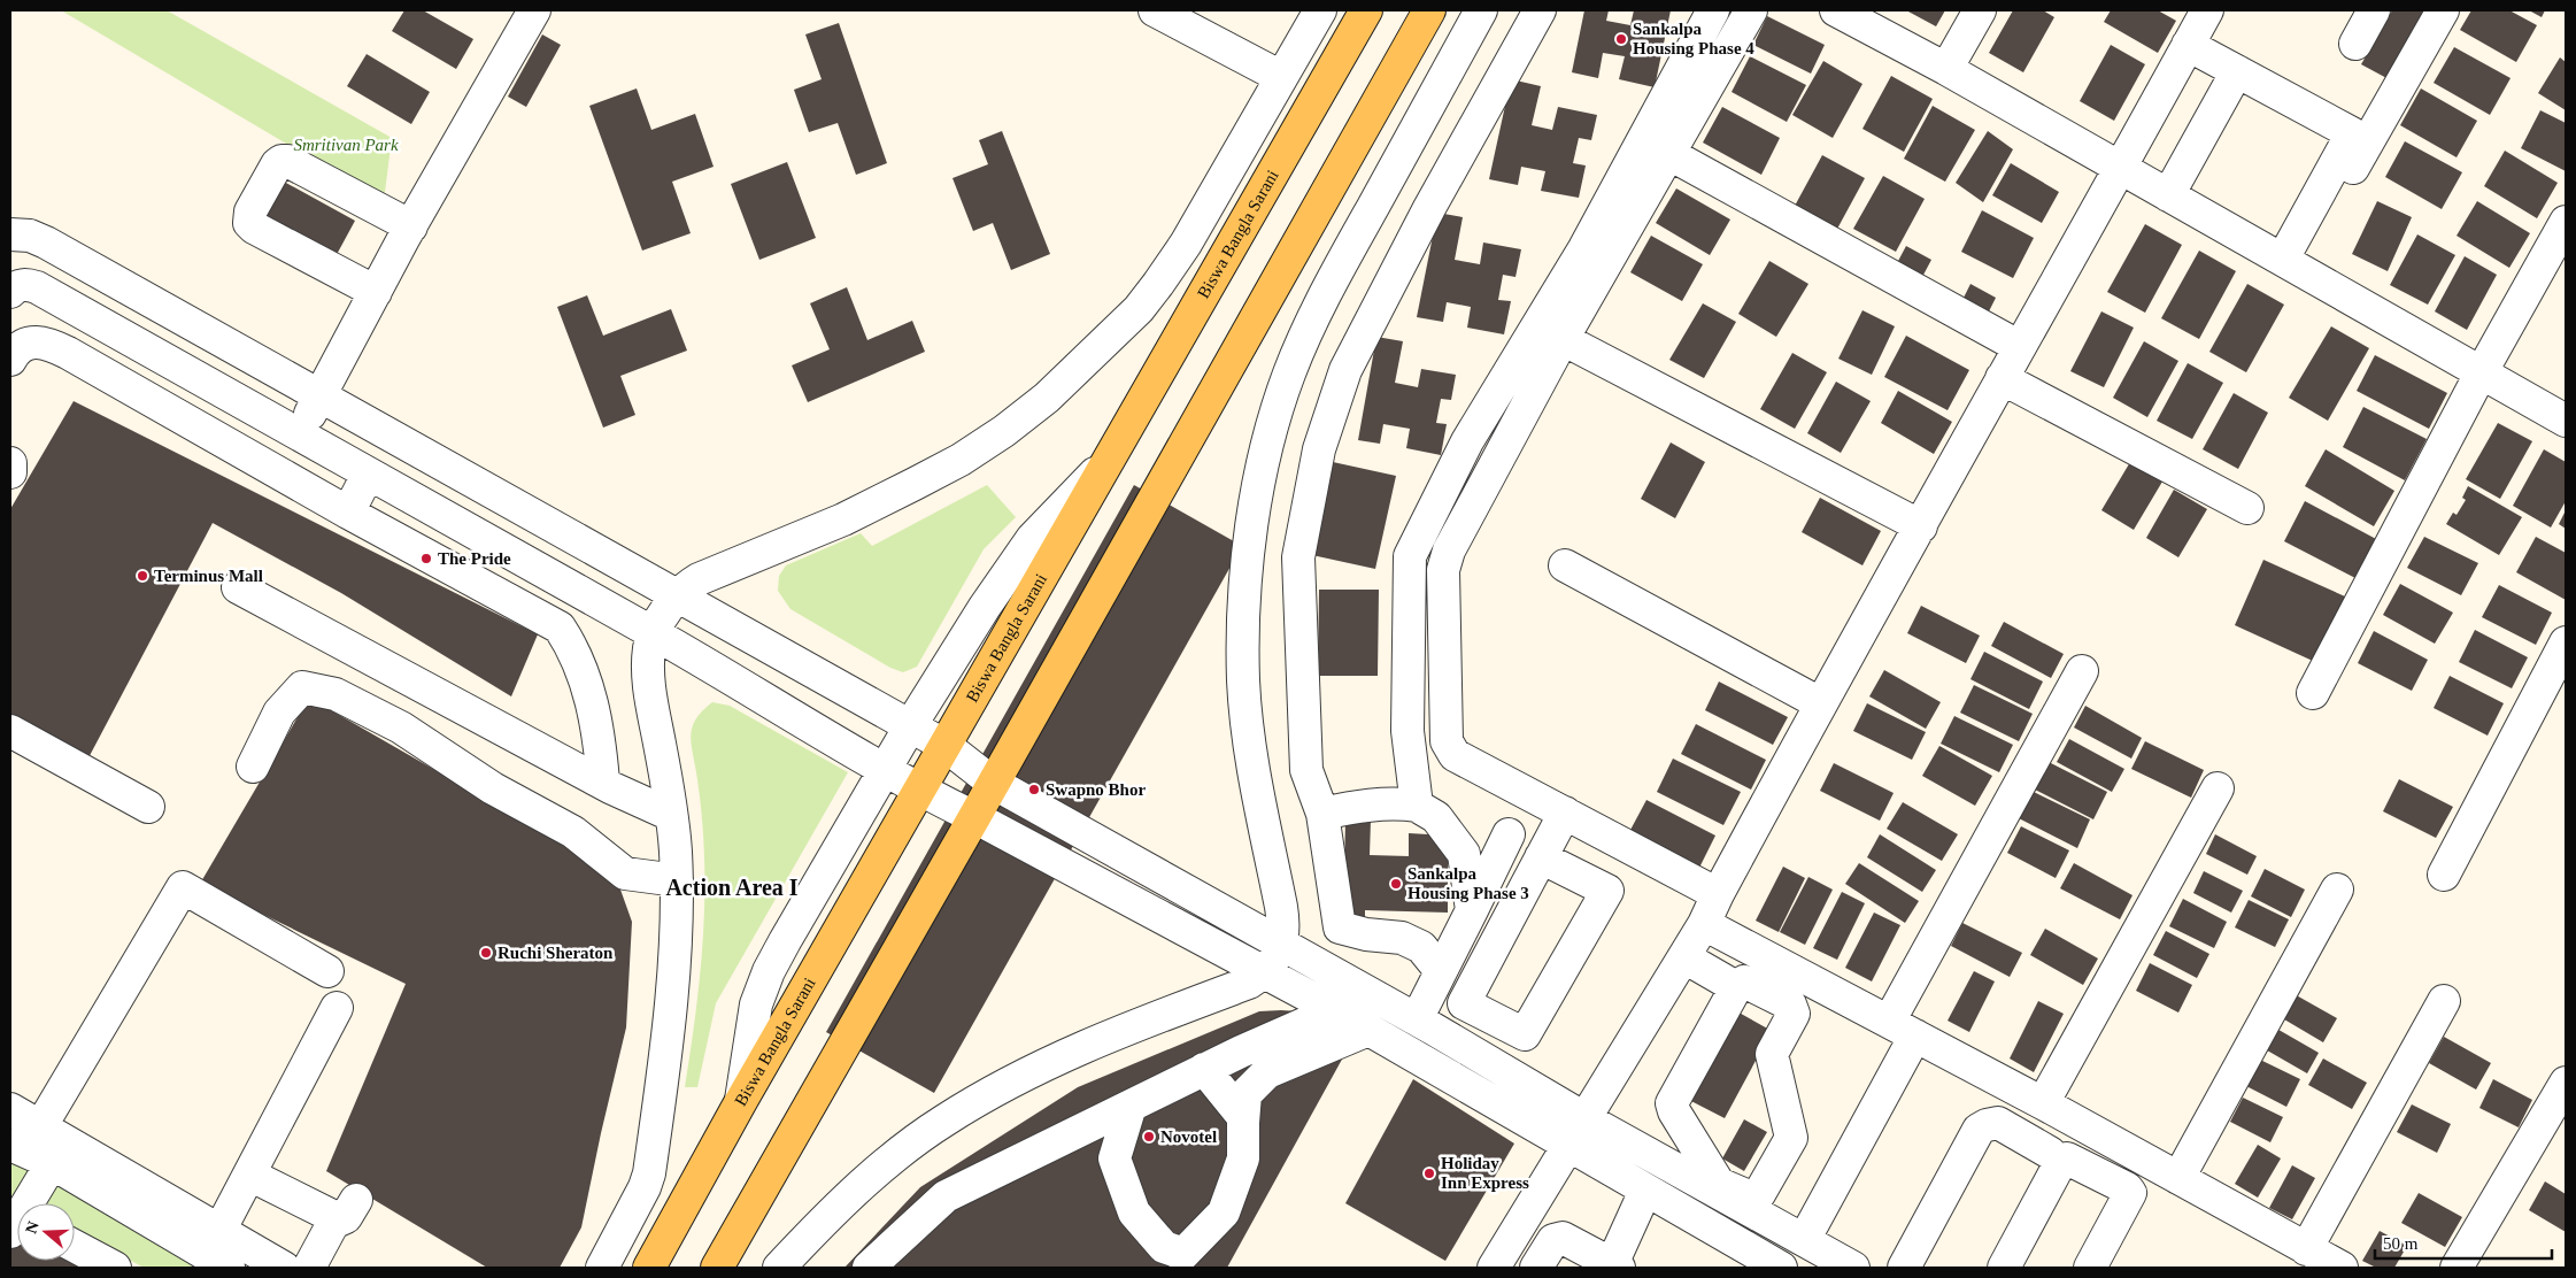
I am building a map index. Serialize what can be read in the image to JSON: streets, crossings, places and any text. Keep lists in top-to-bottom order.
{
  "streets": {
    "main road": ["Biswa Bangla Sarani"]
  },
  "districts": ["Action Area I"],
  "parks": ["Smritivan Park"],
  "places": [
    "Sankalpa Housing Phase 4",
    "The Pride",
    "Terminus Mall",
    "Swapno Bhor",
    "Sankalpa Housing Phase 3",
    "Ruchi Sheraton",
    "Novotel",
    "Holiday Inn Express"
  ],
  "scale_bar": "50 m",
  "north": "left"
}
